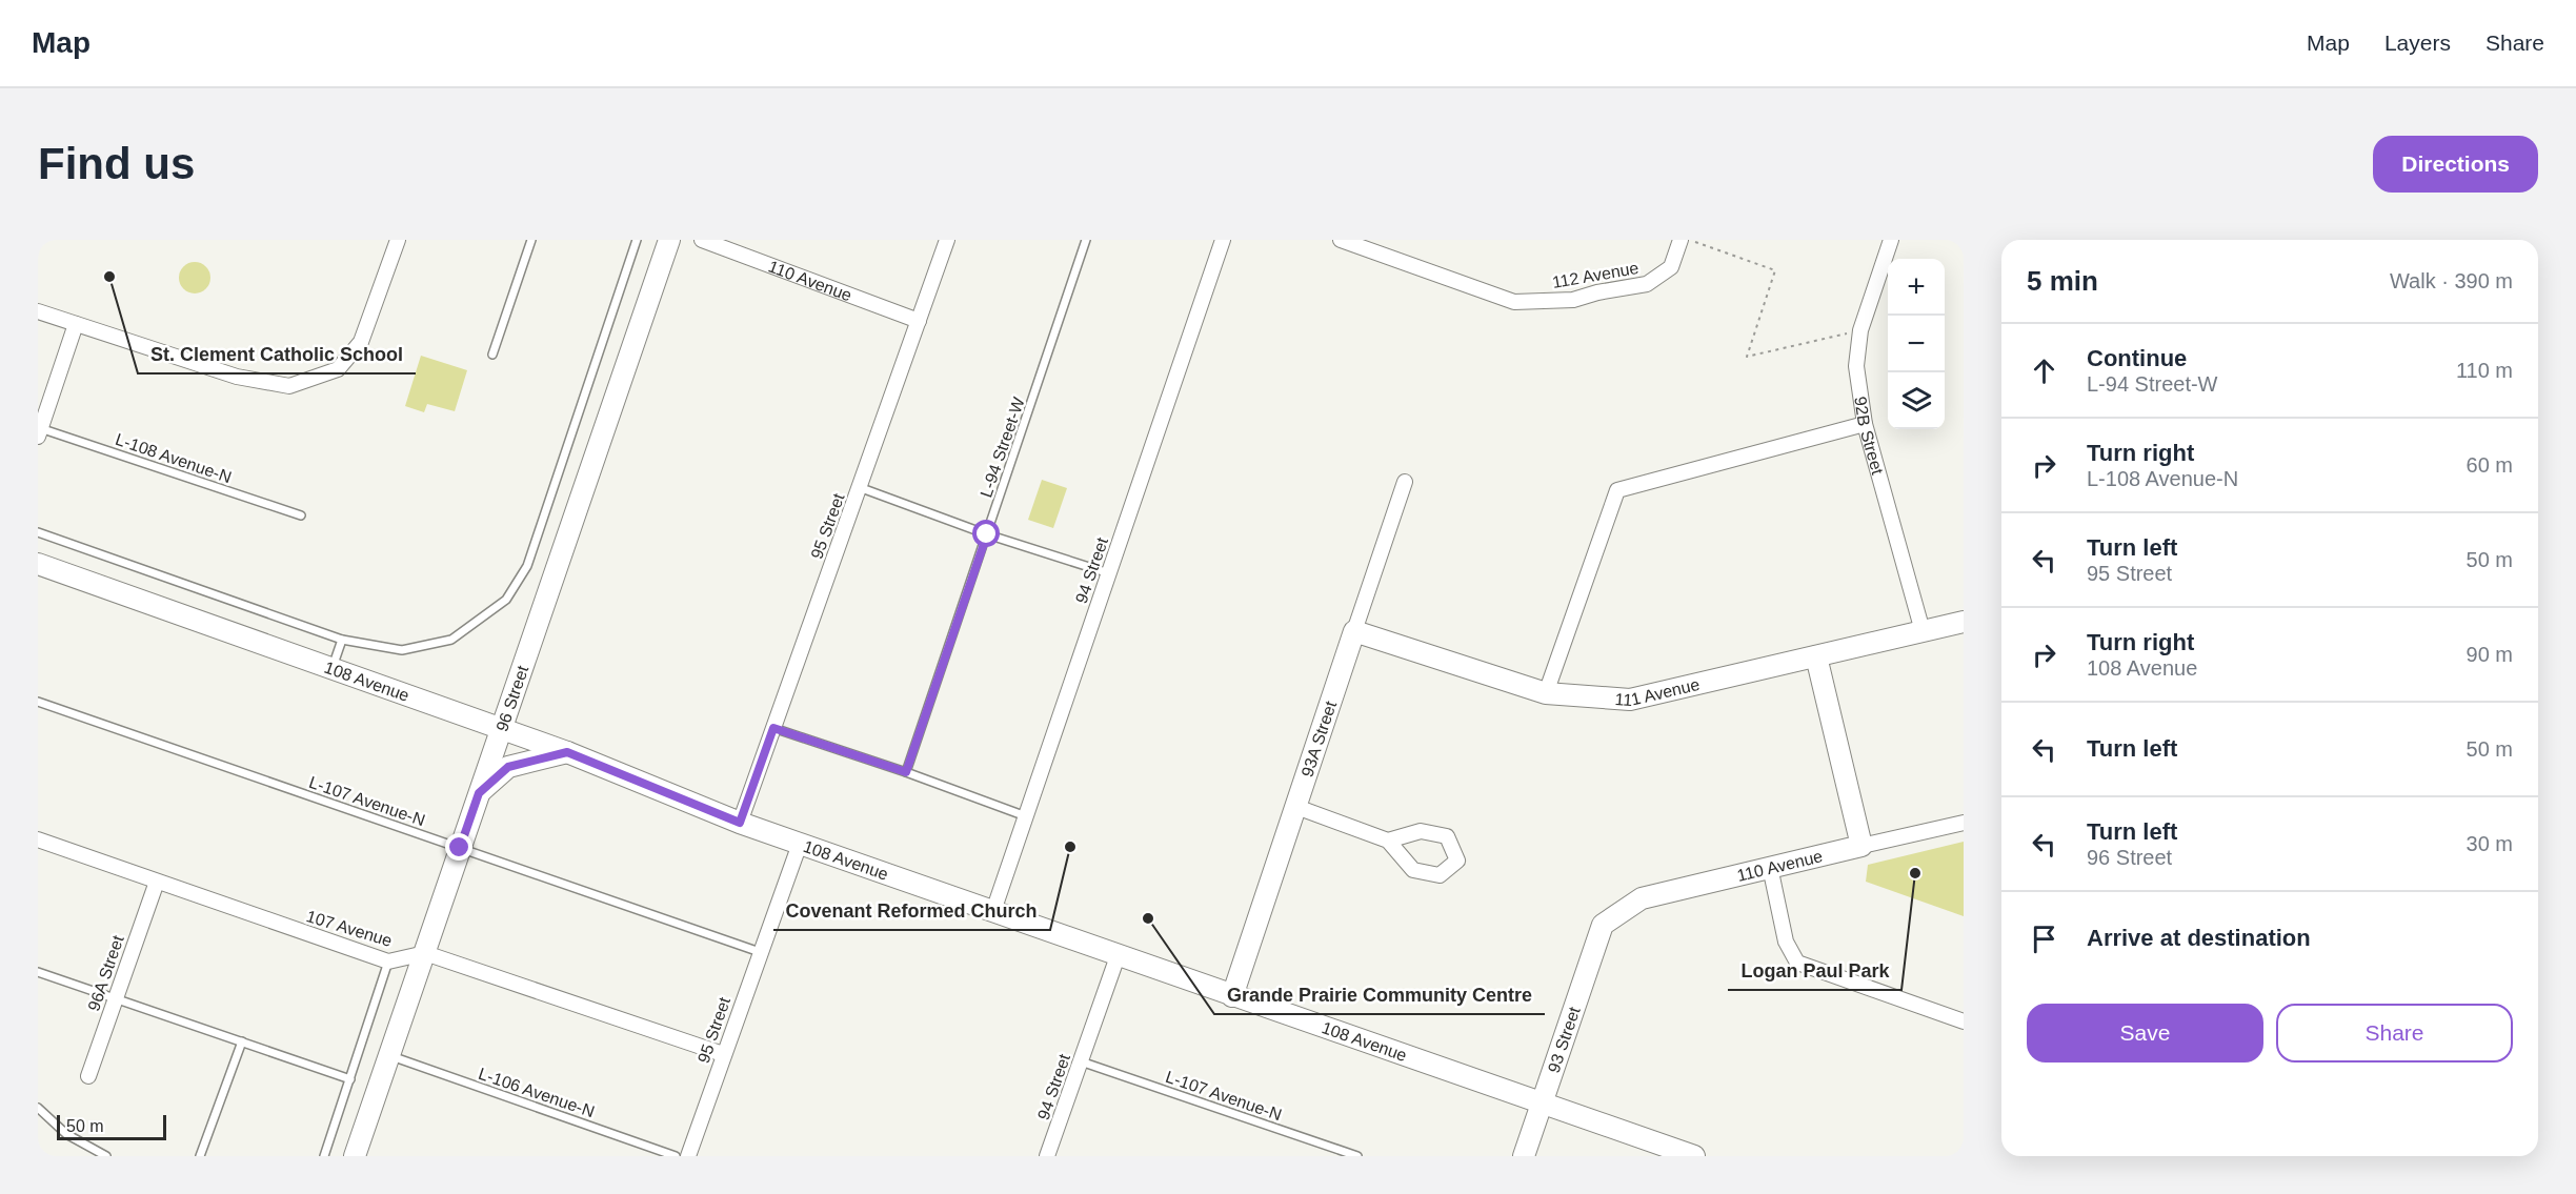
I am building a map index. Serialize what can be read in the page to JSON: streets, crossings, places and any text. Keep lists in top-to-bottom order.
{
  "streets": {
    "street": [
      "112 Avenue",
      "110 Avenue",
      "92B Street",
      "95 Street",
      "94 Street",
      "108 Avenue",
      "111 Avenue",
      "96 Street",
      "93A Street",
      "107 Avenue",
      "96A Street",
      "93 Street"
    ],
    "lane": [
      "L-94 Street-W",
      "L-108 Avenue-N",
      "L-107 Avenue-N",
      "L-106 Avenue-N"
    ]
  },
  "crossings": [
    ["110 Avenue", "95 Street"],
    ["110 Avenue", "93 Street"],
    ["92B Street", "111 Avenue"],
    ["95 Street", "108 Avenue"],
    ["95 Street", "L-107 Avenue-N"],
    ["94 Street", "108 Avenue"],
    ["94 Street", "L-107 Avenue-N"],
    ["108 Avenue", "96 Street"],
    ["108 Avenue", "93A Street"],
    ["108 Avenue", "93 Street"],
    ["111 Avenue", "93A Street"],
    ["96 Street", "L-107 Avenue-N"],
    ["96 Street", "107 Avenue"],
    ["96 Street", "L-106 Avenue-N"],
    ["107 Avenue", "96A Street"]
  ],
  "places": [
    "St. Clement Catholic School",
    "Covenant Reformed Church",
    "Logan Paul Park",
    "Grande Prairie Community Centre"
  ],
  "scale_bar": "50 m",
  "page": {
    "header": "Map",
    "nav": ["Map", "Layers", "Share"],
    "buttons": [
      "Directions",
      ["Save", "Share"]
    ],
    "title": "Find us",
    "heading": ["5 min", "Walk · 390 m"],
    "map_buttons": ["+", "−"],
    "list": [
      ["Continue", "L-94 Street-W", "110 m"],
      ["Turn right", "L-108 Avenue-N", "60 m"],
      ["Turn left", "95 Street", "50 m"],
      ["Turn right", "108 Avenue", "90 m"],
      ["Turn left", "50 m"],
      ["Turn left", "96 Street", "30 m"],
      "Arrive at destination"
    ],
    "scale": "50 m"
  }
}
